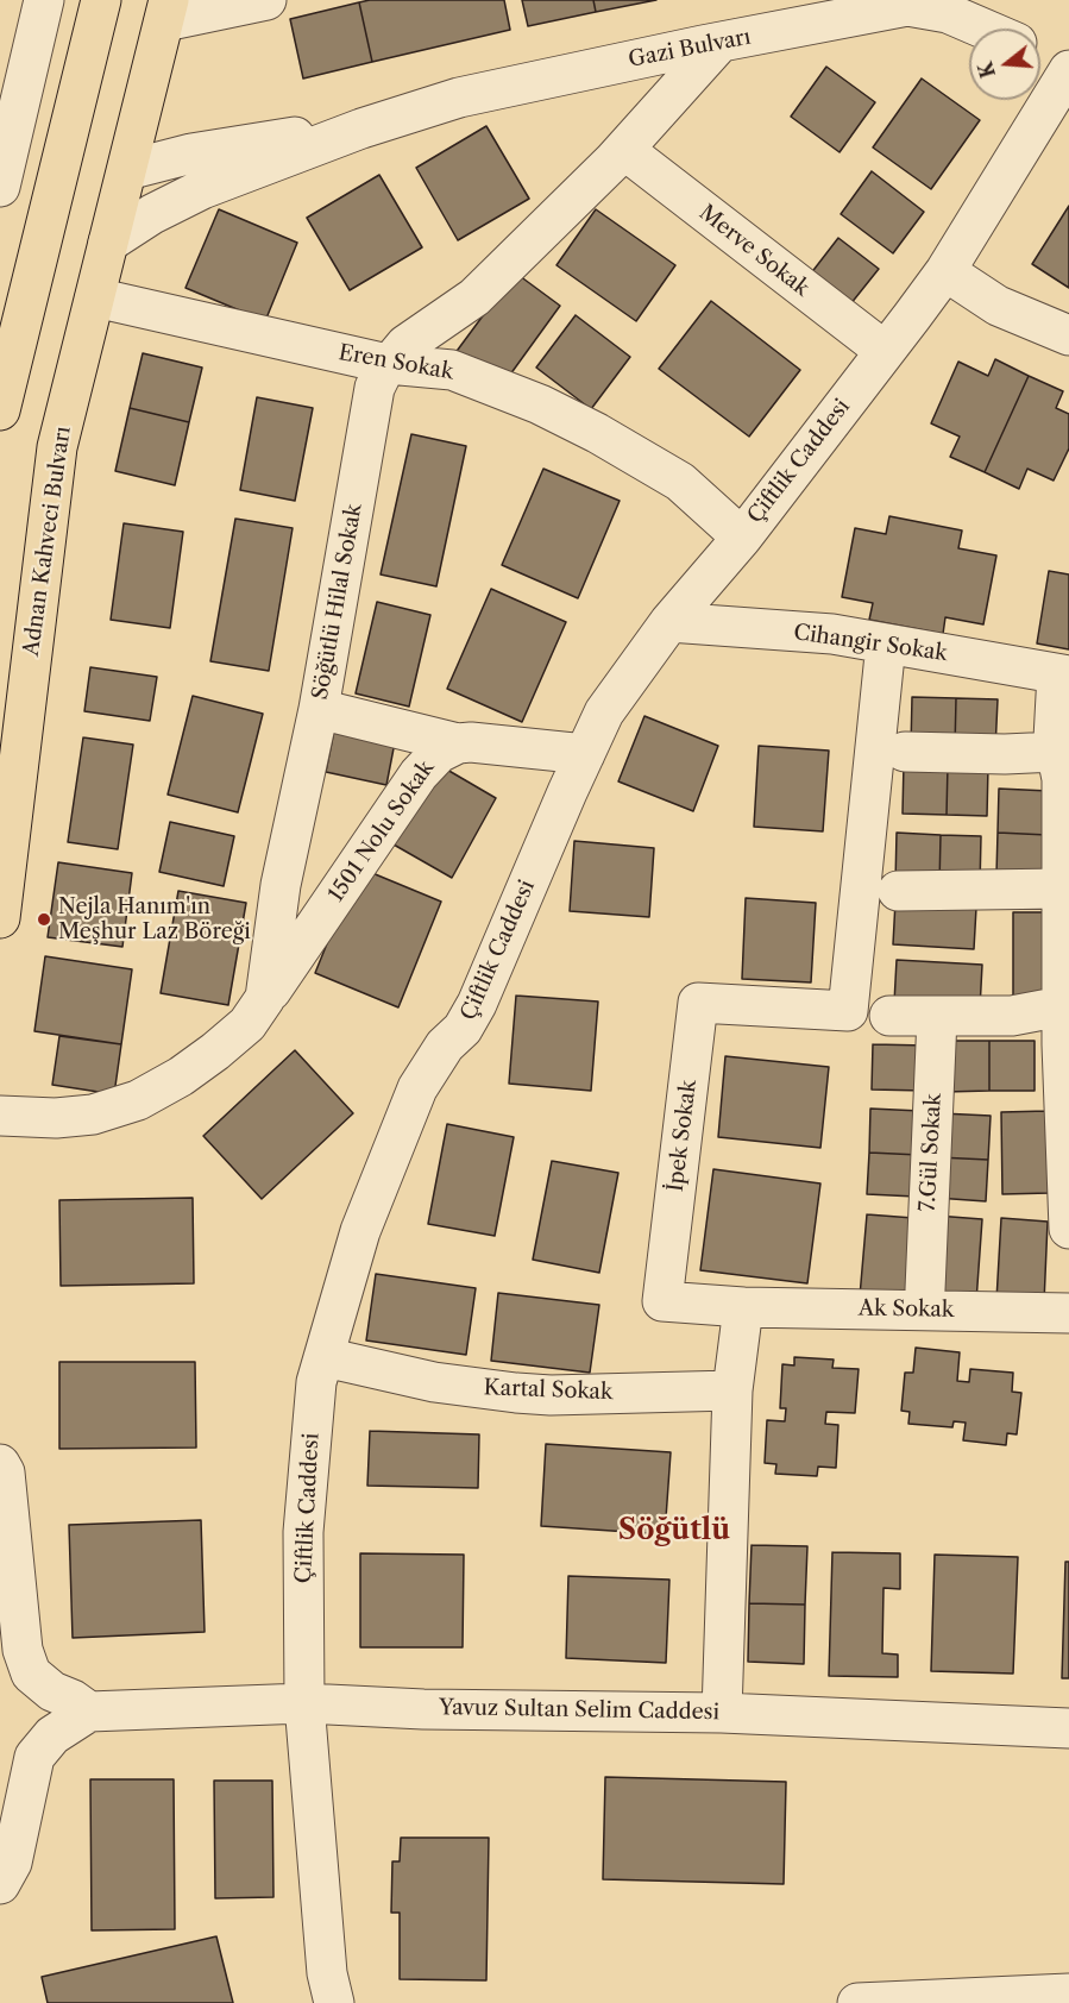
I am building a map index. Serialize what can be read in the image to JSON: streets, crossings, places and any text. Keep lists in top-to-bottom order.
{
  "streets": {
    "highway": ["Adnan Kahveci Bulvarı"],
    "street": [
      "Gazi Bulvarı",
      "Merve Sokak",
      "Eren Sokak",
      "Çiftlik Caddesi",
      "Söğütlü Hilal Sokak",
      "Cihangir Sokak",
      "1501 Nolu Sokak",
      "İpek Sokak",
      "7.Gül Sokak",
      "Ak Sokak",
      "Kartal Sokak",
      "Yavuz Sultan Selim Caddesi"
    ]
  },
  "crossings": [
    ["Gazi Bulvarı", "Adnan Kahveci Bulvarı"],
    ["Gazi Bulvarı", "Söğütlü Hilal Sokak"],
    ["Merve Sokak", "Çiftlik Caddesi"],
    ["Merve Sokak", "Söğütlü Hilal Sokak"],
    ["Eren Sokak", "Çiftlik Caddesi"],
    ["Eren Sokak", "Adnan Kahveci Bulvarı"],
    ["Eren Sokak", "Söğütlü Hilal Sokak"],
    ["Çiftlik Caddesi", "Cihangir Sokak"],
    ["Çiftlik Caddesi", "Kartal Sokak"],
    ["Çiftlik Caddesi", "Yavuz Sultan Selim Caddesi"],
    ["Söğütlü Hilal Sokak", "1501 Nolu Sokak"],
    ["Cihangir Sokak", "İpek Sokak"],
    ["İpek Sokak", "Ak Sokak"]
  ],
  "districts": ["Söğütlü"],
  "places": ["Nejla Hanım'ın Meşhur Laz Böreği"],
  "north": "left"
}
